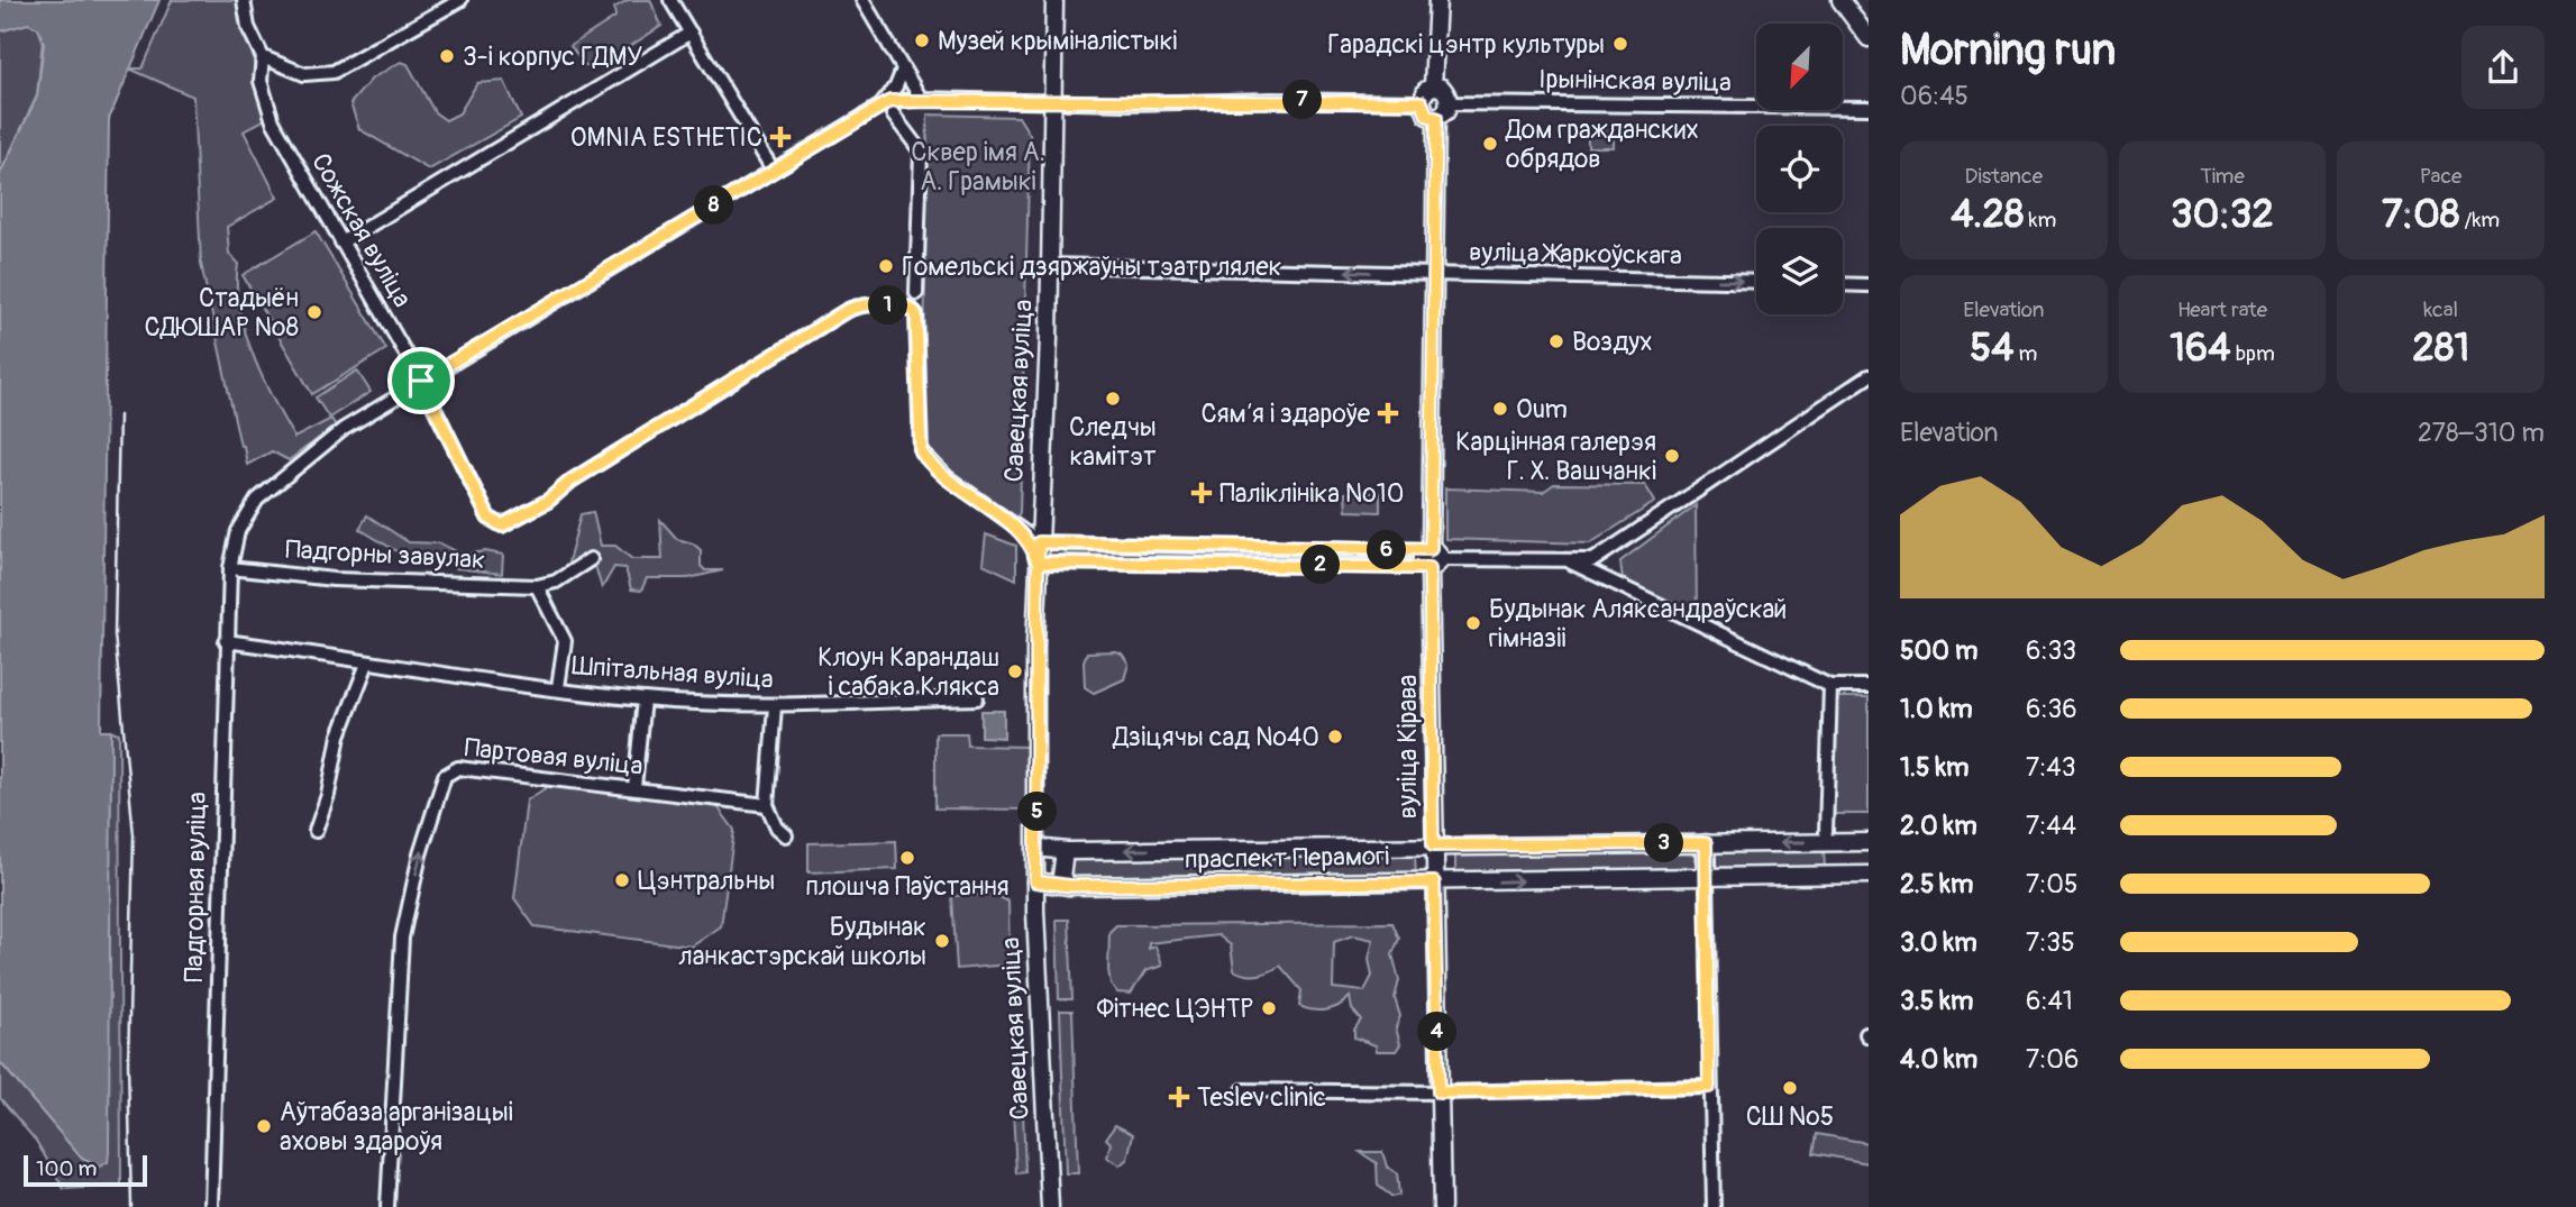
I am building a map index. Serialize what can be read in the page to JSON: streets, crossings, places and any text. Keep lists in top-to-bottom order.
{
  "streets": {
    "main road": ["Савецкая вуліца", "вуліца Кірава", "праспект Перамогі"],
    "street": [
      "Ірынінская вуліца",
      "Сожская вуліца",
      "вуліца Жаркоўскага",
      "Падгорны завулак",
      "Шпітальная вуліца",
      "Партовая вуліца",
      "Падгорная вуліца"
    ]
  },
  "crossings": [
    ["Ірынінская вуліца", "вуліца Кірава"],
    ["Сожская вуліца", "Падгорная вуліца"],
    ["вуліца Жаркоўскага", "Савецкая вуліца"],
    ["вуліца Жаркоўскага", "вуліца Кірава"],
    ["Савецкая вуліца", "праспект Перамогі"],
    ["Падгорны завулак", "Падгорная вуліца"],
    ["Шпітальная вуліца", "Падгорная вуліца"],
    ["вуліца Кірава", "праспект Перамогі"]
  ],
  "parks": ["Сквер імя А. А. Грамыкі"],
  "places": {
    "other": [
      "Музей крыміналістыкі",
      "Гарадскі цэнтр культуры",
      "3-і корпус ГДМУ",
      "Дом гражданских обрядов",
      "Гомельскі дзяржаўны тэатр лялек",
      "Стадыён СДЮШАР №8",
      "Воздух",
      "Следчы камітэт",
      "Oum",
      "Карцінная галерэя Г. Х. Вашчанкі",
      "Будынак Аляксандраўскай гімназіі",
      "Клоун Карандаш і сабака Клякса",
      "Дзіцячы сад №40",
      "плошча Паўстання",
      "Цэнтральны",
      "Будынак ланкастэрскай школы",
      "Фітнес ЦЭНТР",
      "СШ №5",
      "Аўтабаза арганізацыі аховы здароўя"
    ],
    "health": [
      "OMNIA ESTHETIC",
      "Сямʼя і здароўе",
      "Паліклініка №10",
      "Teslev clinic"
    ]
  },
  "scale_bar": "100 m",
  "north": "bottom left",
  "page": {
    "heading": ["Morning run", "06:45"],
    "pins": [
      "7",
      "8",
      "1",
      "6",
      "2",
      "5",
      "3",
      "4"
    ],
    "stats": [
      ["Distance", "4.28 km"],
      ["Time", "30:32"],
      ["Pace", "7:08 /km"],
      ["Elevation", "54 m"],
      ["Heart rate", "164 bpm"],
      ["kcal", "281"]
    ],
    "chart": ["Elevation", "278–310 m"],
    "list": [
      {
        "name": "500 m",
        "note": "6:33"
      },
      {
        "name": "1.0 km",
        "note": "6:36"
      },
      {
        "name": "1.5 km",
        "note": "7:43"
      },
      {
        "name": "2.0 km",
        "note": "7:44"
      },
      {
        "name": "2.5 km",
        "note": "7:05"
      },
      {
        "name": "3.0 km",
        "note": "7:35"
      },
      {
        "name": "3.5 km",
        "note": "6:41"
      },
      {
        "name": "4.0 km",
        "note": "7:06"
      }
    ],
    "scale": "100 m"
  }
}
